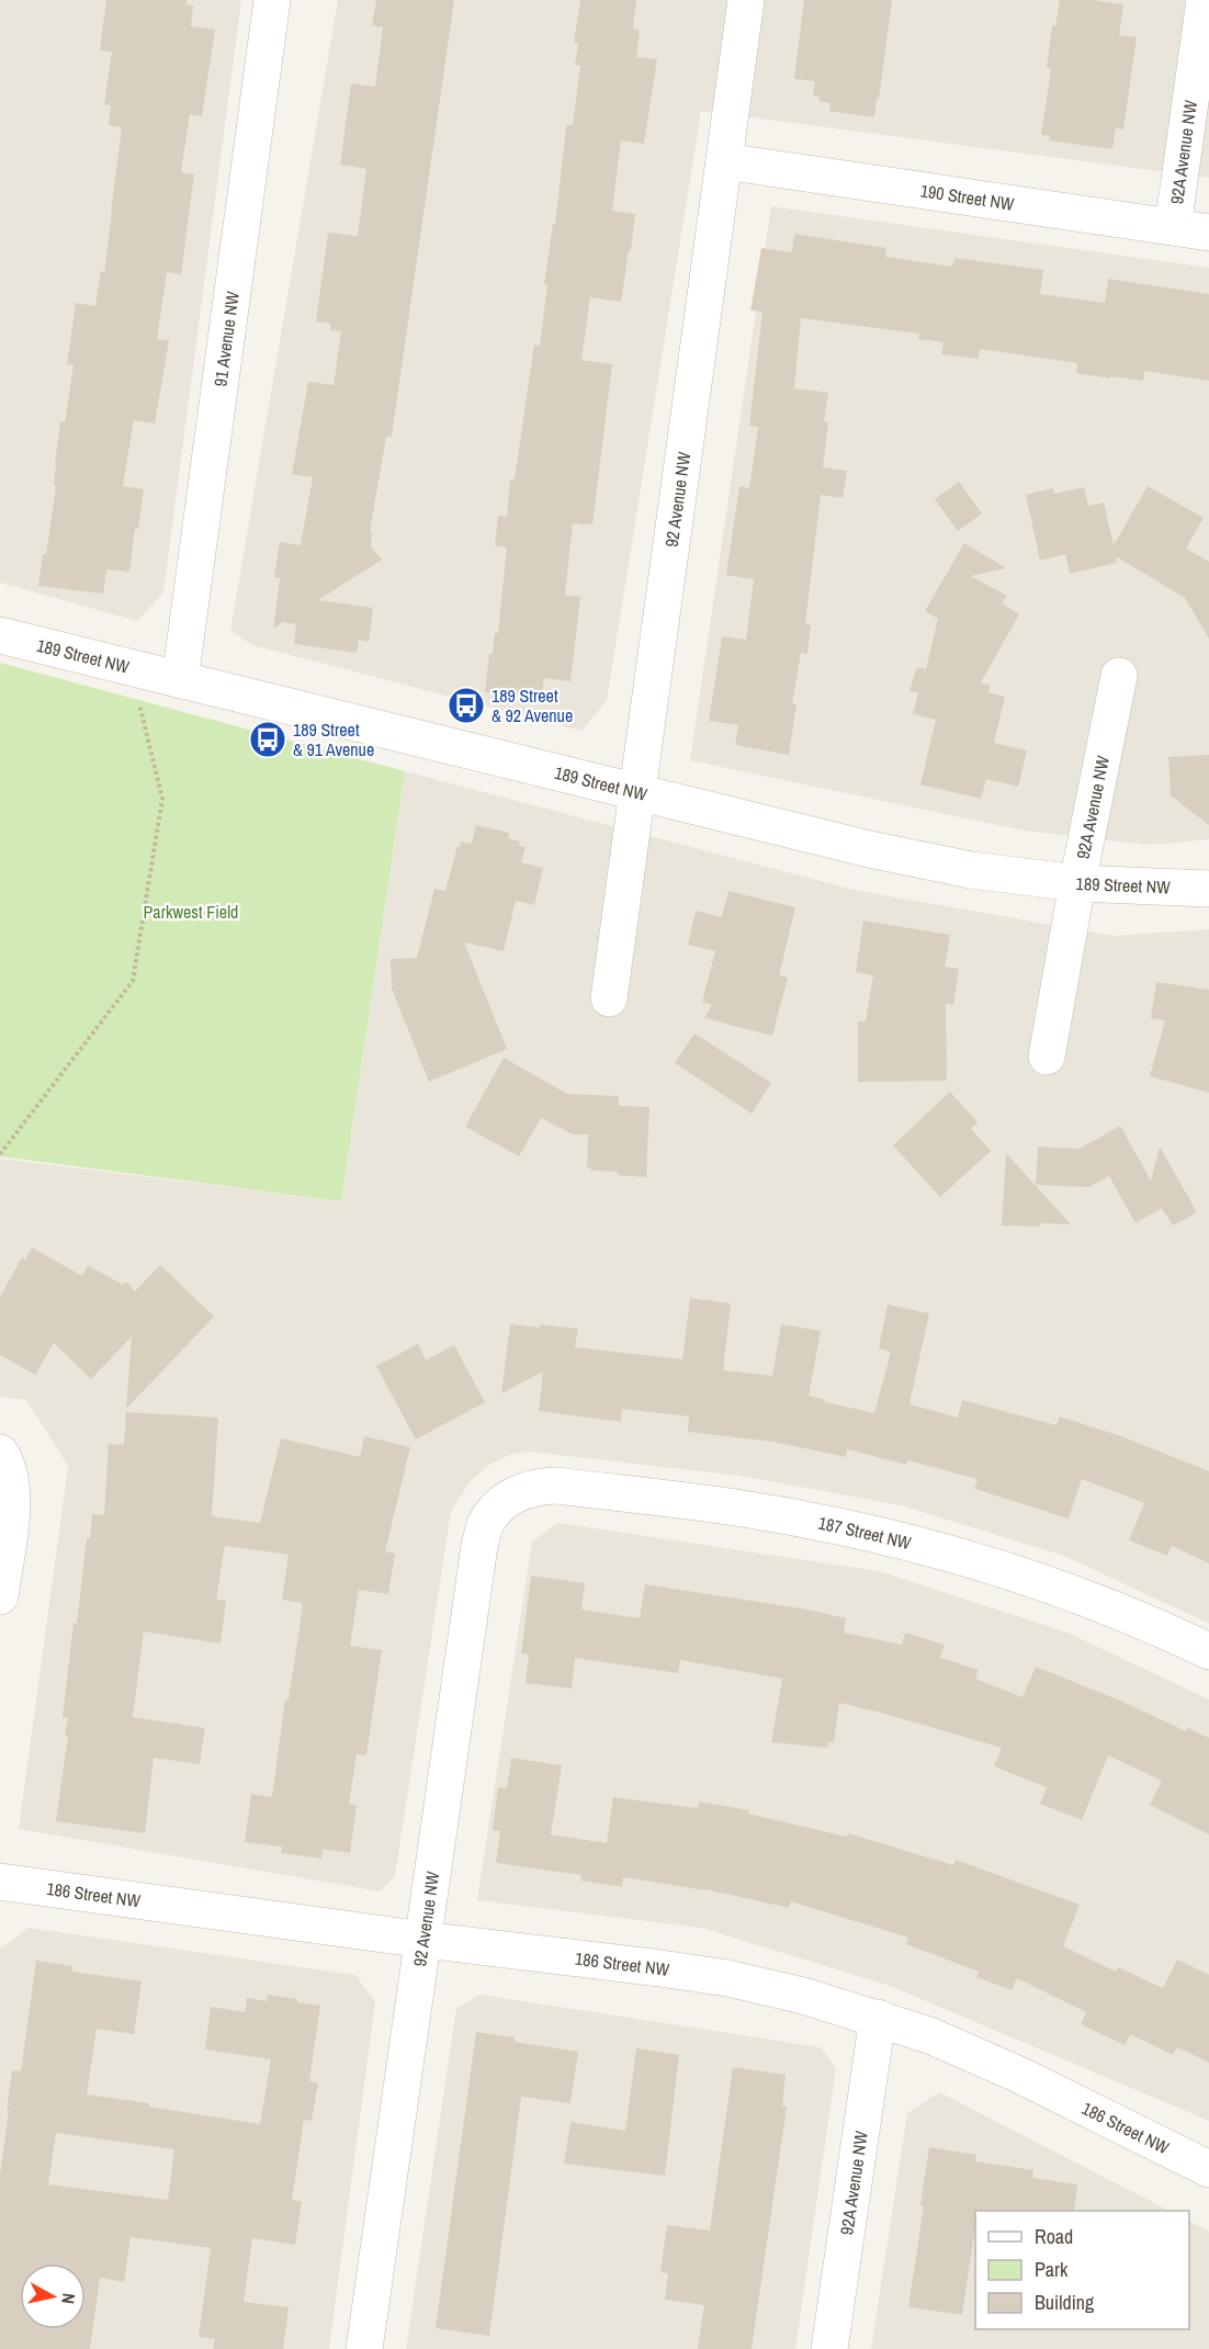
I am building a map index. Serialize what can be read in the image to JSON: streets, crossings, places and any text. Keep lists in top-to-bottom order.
{
  "streets": {
    "street": [
      "92A Avenue NW",
      "190 Street NW",
      "91 Avenue NW",
      "92 Avenue NW",
      "189 Street NW",
      "187 Street NW",
      "186 Street NW"
    ]
  },
  "crossings": [
    ["92A Avenue NW", "190 Street NW"],
    ["92A Avenue NW", "189 Street NW"],
    ["92A Avenue NW", "186 Street NW"],
    ["190 Street NW", "92 Avenue NW"],
    ["91 Avenue NW", "189 Street NW"],
    ["92 Avenue NW", "189 Street NW"],
    ["92 Avenue NW", "187 Street NW"],
    ["92 Avenue NW", "186 Street NW"]
  ],
  "parks": ["Parkwest Field"],
  "places": {
    "bus stop": ["189 Street & 92 Avenue", "189 Street & 91 Avenue"]
  },
  "legend": ["Road", "Park", "Building"],
  "north": "right"
}
